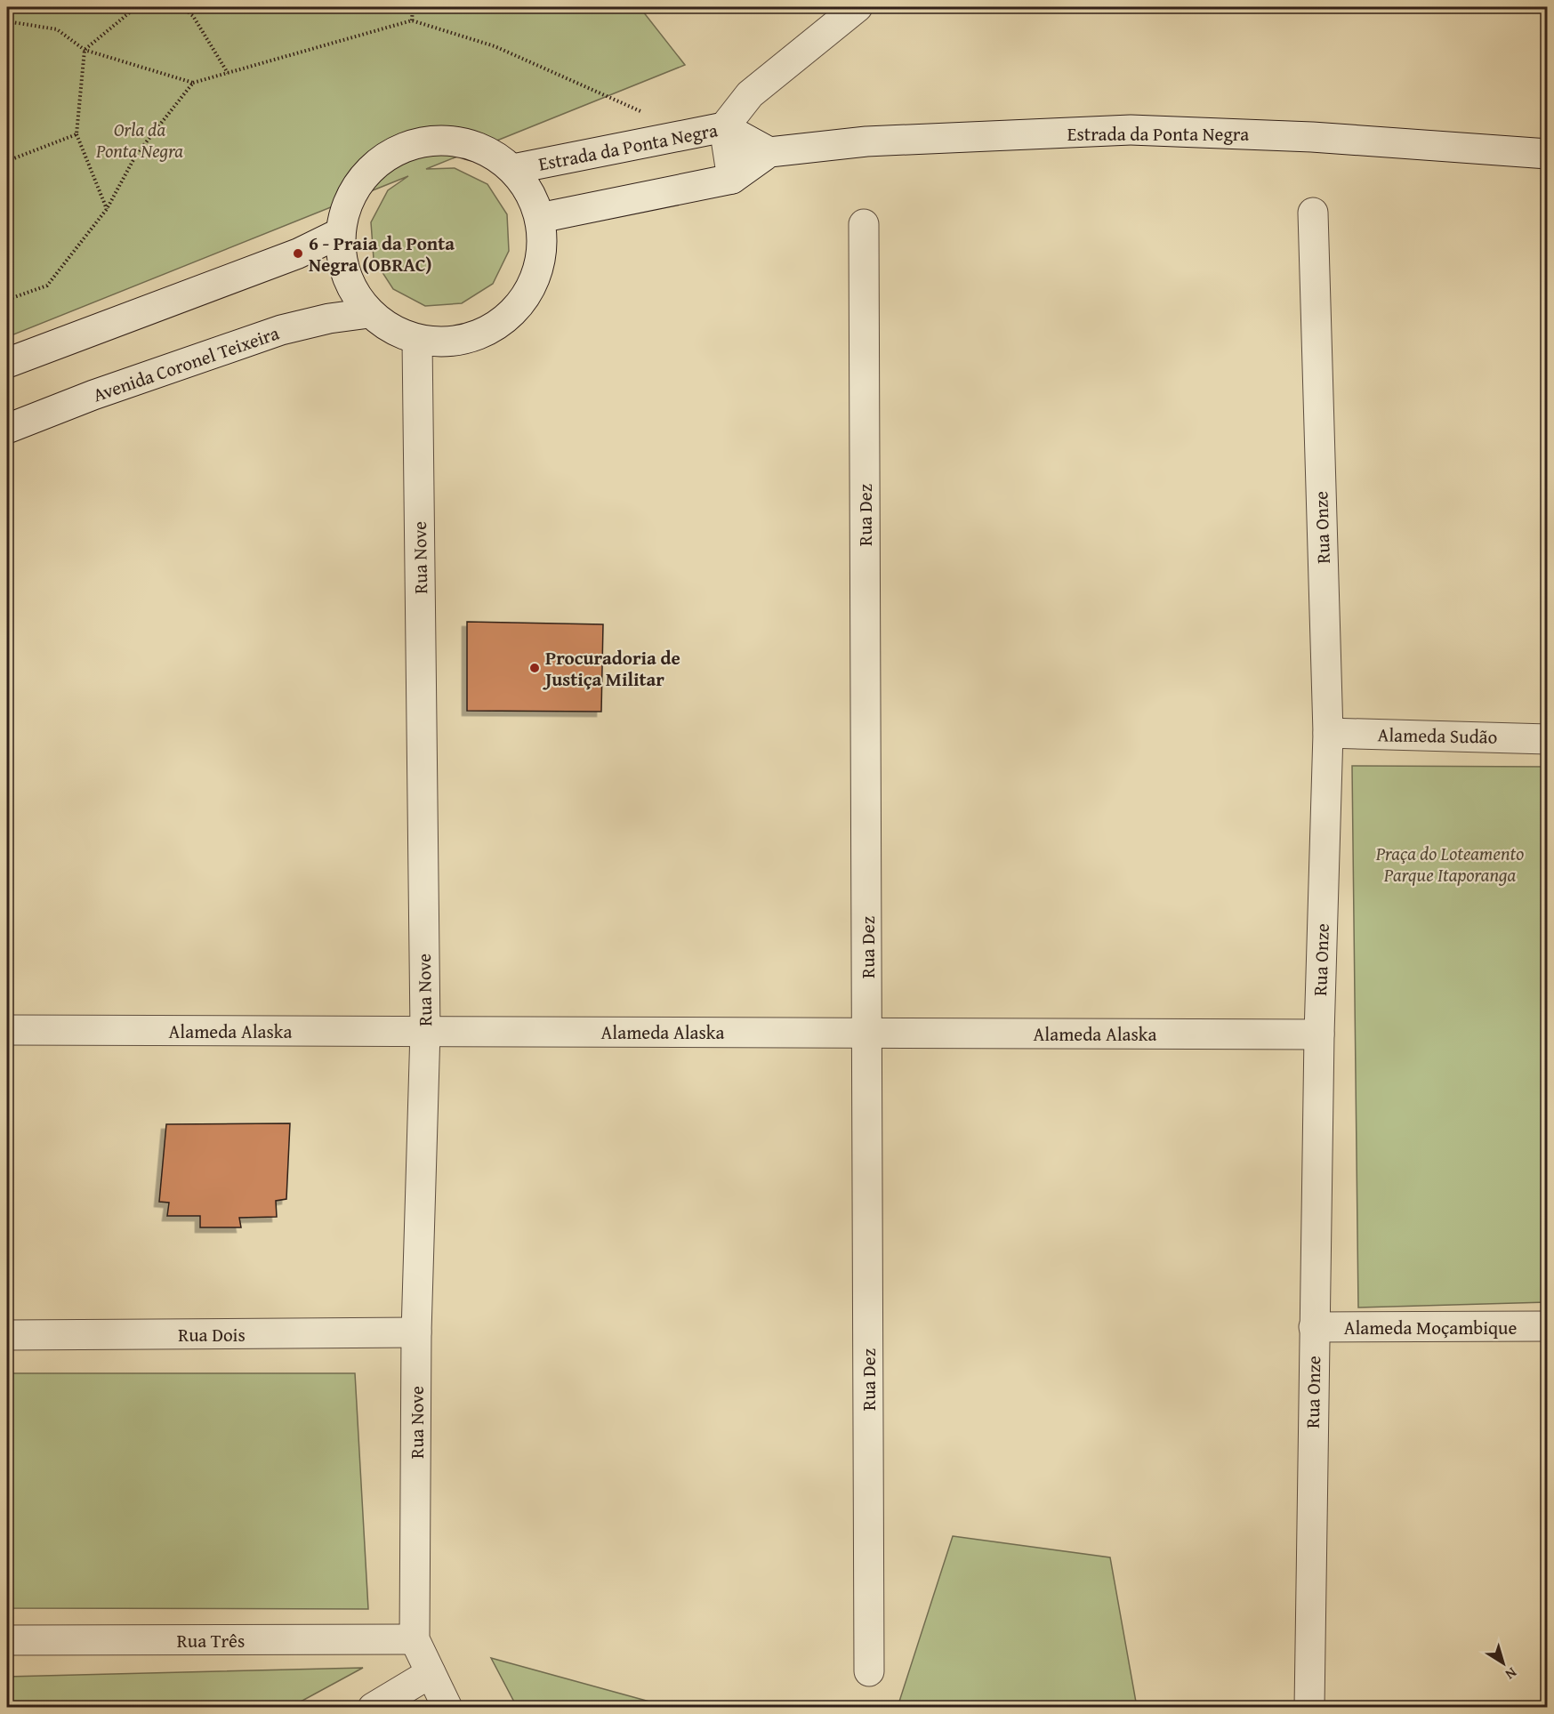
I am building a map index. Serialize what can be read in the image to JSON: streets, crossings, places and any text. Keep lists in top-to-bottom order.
{
  "streets": {
    "street": [
      "Estrada da Ponta Negra",
      "Avenida Coronel Teixeira",
      "Rua Dez",
      "Rua Onze",
      "Rua Nove",
      "Alameda Sudão",
      "Alameda Alaska",
      "Alameda Moçambique",
      "Rua Dois",
      "Rua Três"
    ]
  },
  "crossings": [
    ["Rua Dez", "Alameda Alaska"],
    ["Rua Onze", "Alameda Sudão"],
    ["Rua Onze", "Alameda Alaska"],
    ["Rua Onze", "Alameda Moçambique"],
    ["Rua Nove", "Alameda Alaska"],
    ["Rua Nove", "Rua Dois"],
    ["Rua Nove", "Rua Três"]
  ],
  "parks": ["Orla da Ponta Negra", "Praça do Loteamento Parque Itaporanga"],
  "places": ["6 - Praia da Ponta Negra (OBRAC)", "Procuradoria de Justiça Militar"],
  "north": "bottom right"
}
